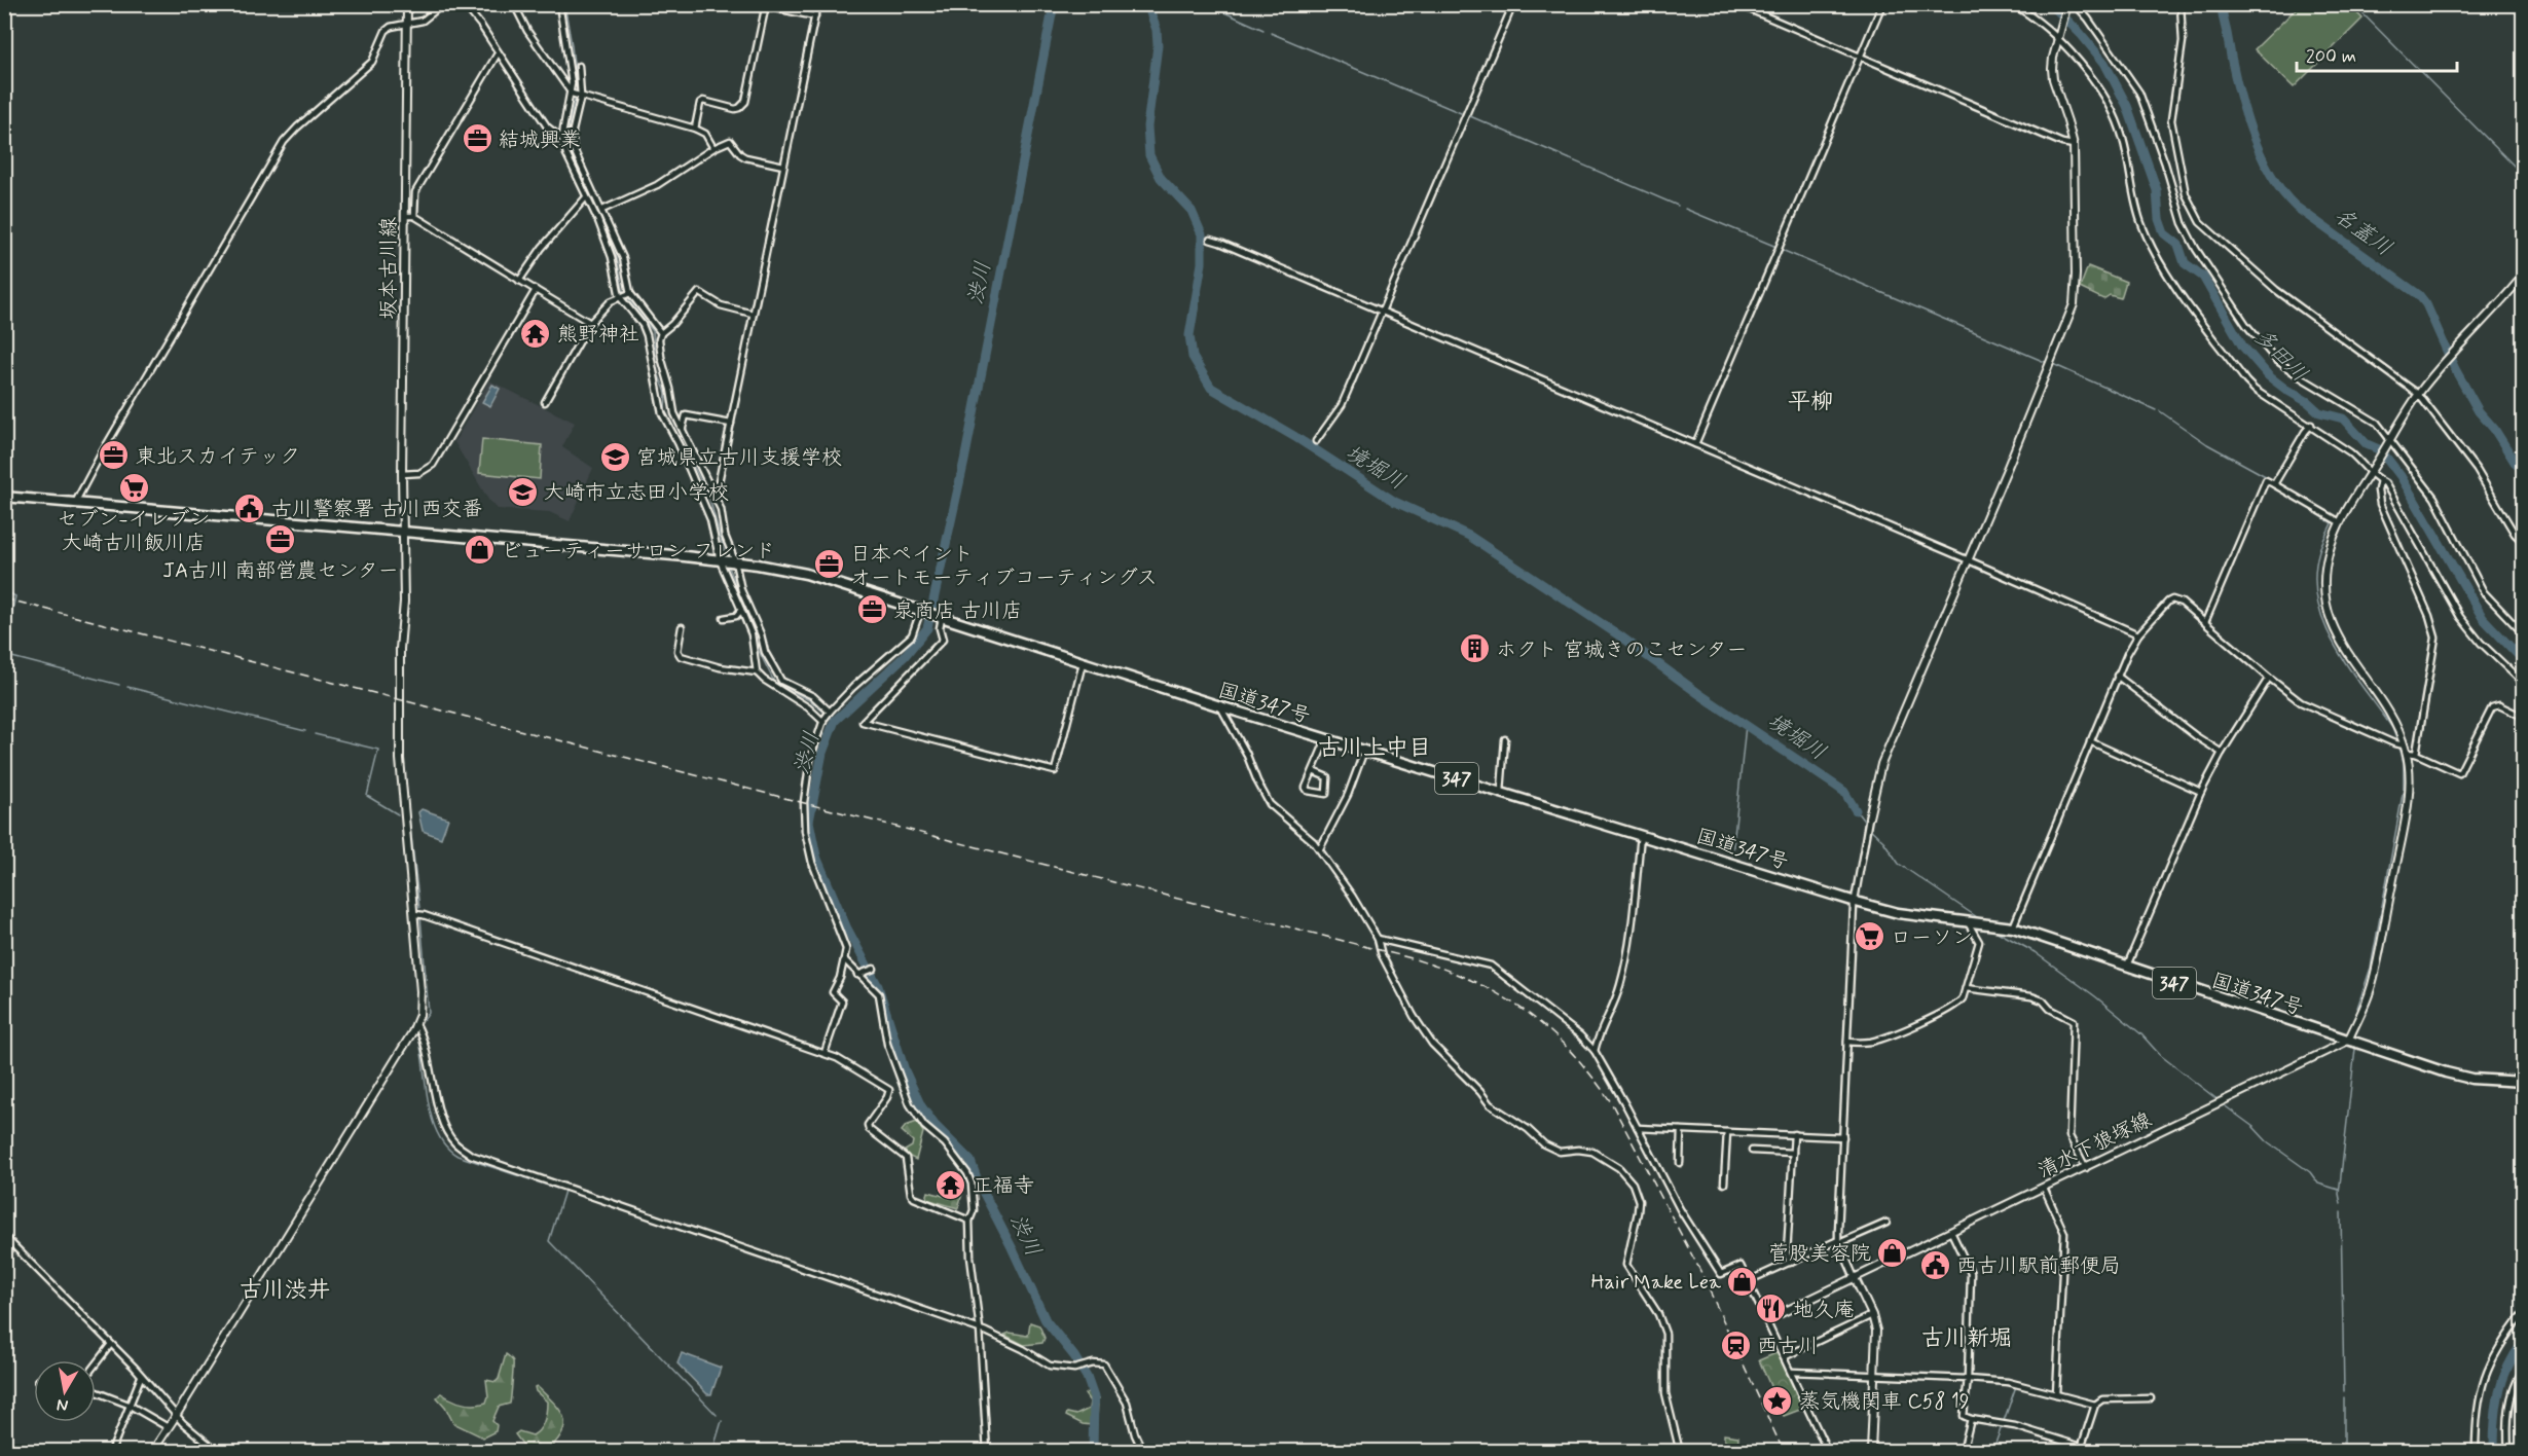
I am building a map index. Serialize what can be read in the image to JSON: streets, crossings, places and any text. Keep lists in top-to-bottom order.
{
  "streets": {
    "highway": ["国道347号", "347"],
    "street": ["坂本古川線", "清水下狼塚線"]
  },
  "crossings": [
    ["坂本古川線", "国道347号"],
    ["国道347号", "清水下狼塚線"]
  ],
  "districts": [
    "平柳",
    "古川上中目",
    "古川渋井",
    "古川新堀"
  ],
  "water": [
    "名蓋川",
    "渋川",
    "多田川",
    "境堀川"
  ],
  "places": {
    "office": [
      "結城興業",
      "東北スカイテック",
      "JA古川 南部営農センター",
      "日本ペイント オートモーティブコーティングス",
      "泉商店 古川店"
    ],
    "temple": ["熊野神社", "正福寺"],
    "school or university": ["宮城県立古川支援学校", "大崎市立志田小学校"],
    "supermarket": ["セブン-イレブン 大崎古川飯川店", "ローソン"],
    "public building": ["古川警察署 古川西交番", "西古川駅前郵便局"],
    "shop": ["ビューティーサロン フレンド", "菅股美容院", "Hair Make Lea"],
    "building": ["ホクト 宮城きのこセンター"],
    "restaurant": ["地久庵"],
    "station": ["西古川"],
    "place": ["蒸気機関車 C58 19"]
  },
  "scale_bar": "200 m",
  "north": "bottom"
}
